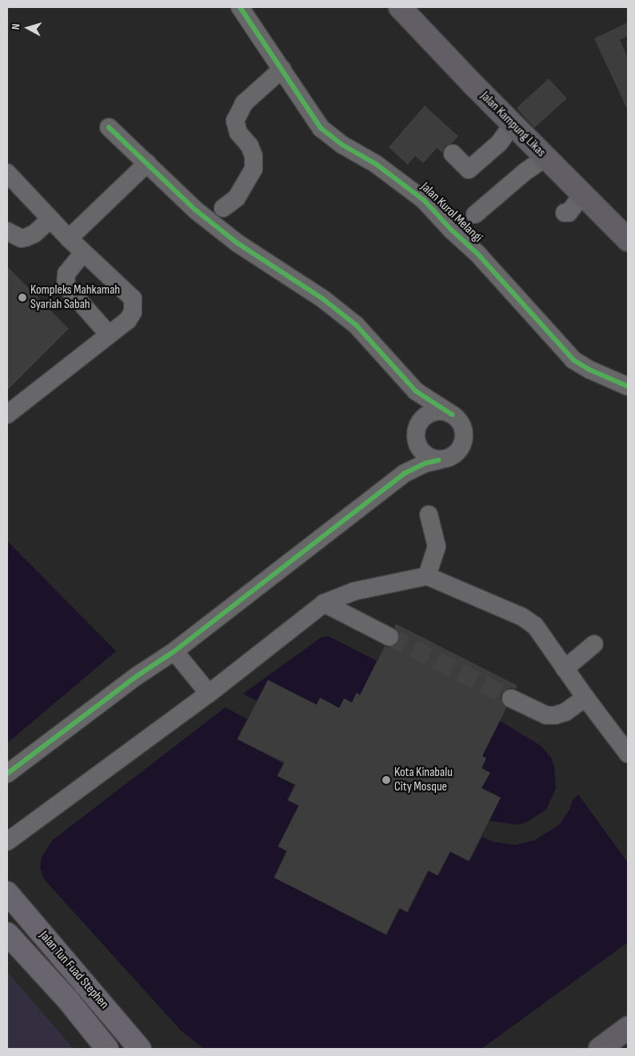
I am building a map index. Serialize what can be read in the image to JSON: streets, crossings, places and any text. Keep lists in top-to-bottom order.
{
  "streets": {
    "highway": ["Jalan Tun Fuad Stephen"],
    "main road": ["Jalan Kampung Likas"],
    "street": ["Jalan Kurol Melangi"]
  },
  "places": ["Kompleks Mahkamah Syariah Sabah", "Kota Kinabalu City Mosque"],
  "north": "left"
}
